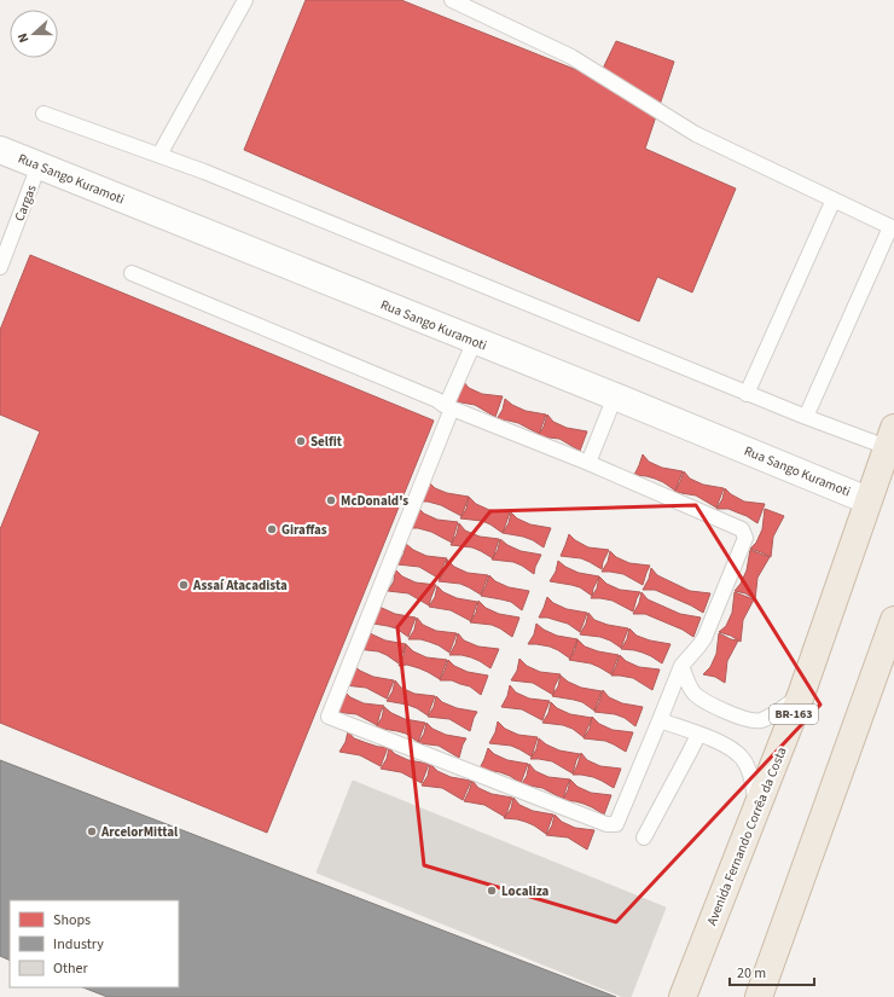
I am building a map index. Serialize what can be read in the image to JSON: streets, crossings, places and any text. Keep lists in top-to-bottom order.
{
  "streets": {
    "highway": ["BR-163", "Avenida Fernando Corrêa da Costa"],
    "street": ["Rua Sango Kuramoti"],
    "lane": ["Cargas"]
  },
  "crossings": [
    ["Rua Sango Kuramoti", "Cargas"],
    ["Rua Sango Kuramoti", "Avenida Fernando Corrêa da Costa"]
  ],
  "places": [
    "Selfit",
    "McDonald's",
    "Giraffas",
    "Assaí Atacadista",
    "ArcelorMittal",
    "Localiza"
  ],
  "legend": ["Shops", "Industry", "Other"],
  "scale_bar": "20 m",
  "north": "left"
}
